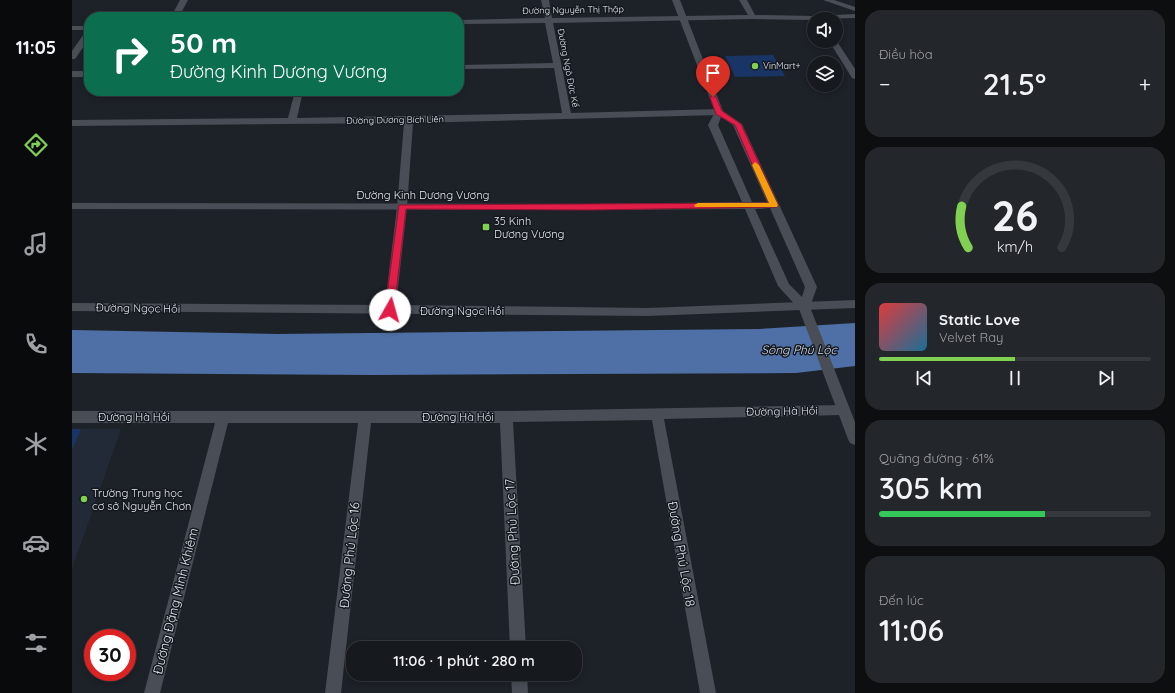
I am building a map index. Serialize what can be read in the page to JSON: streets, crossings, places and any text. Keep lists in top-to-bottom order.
{
  "streets": {
    "street": [
      "Đường Nguyễn Thị Thập",
      "Đường Ngô Đức Kế",
      "Đường Dương Bích Liên",
      "Đường Kinh Dương Vương",
      "Đường Ngọc Hồi",
      "Đường Hà Hồi",
      "Đường Phú Lộc 17",
      "Đường Phú Lộc 18",
      "Đường Phú Lộc 16",
      "Đường Đặng Minh Khiêm"
    ]
  },
  "crossings": [
    ["Đường Nguyễn Thị Thập", "Đường Ngô Đức Kế"],
    ["Đường Ngô Đức Kế", "Đường Dương Bích Liên"],
    ["Đường Hà Hồi", "Đường Phú Lộc 17"],
    ["Đường Hà Hồi", "Đường Phú Lộc 18"],
    ["Đường Hà Hồi", "Đường Phú Lộc 16"],
    ["Đường Hà Hồi", "Đường Đặng Minh Khiêm"]
  ],
  "water": ["Sông Phú Lộc"],
  "places": {
    "other": ["VinMart+", "Trường Trung học cơ sở Nguyễn Chơn"],
    "transit": ["35 Kinh Dương Vương"]
  },
  "page": {
    "tabs": "11:05",
    "tile": [
      "Điều hòa",
      ["Quãng đường · 61%", "305 km"],
      ["Đến lúc", "11:06"]
    ],
    "turn": ["50 m", "Đường Kinh Dương Vương"],
    "heat": ["−", "21.5°", "+"],
    "song": ["Static Love", "Velvet Ray"],
    "limit": "30",
    "trip": "11:06 · 1 phút · 280 m",
    "gauge": ["26", "km/h"]
  }
}
